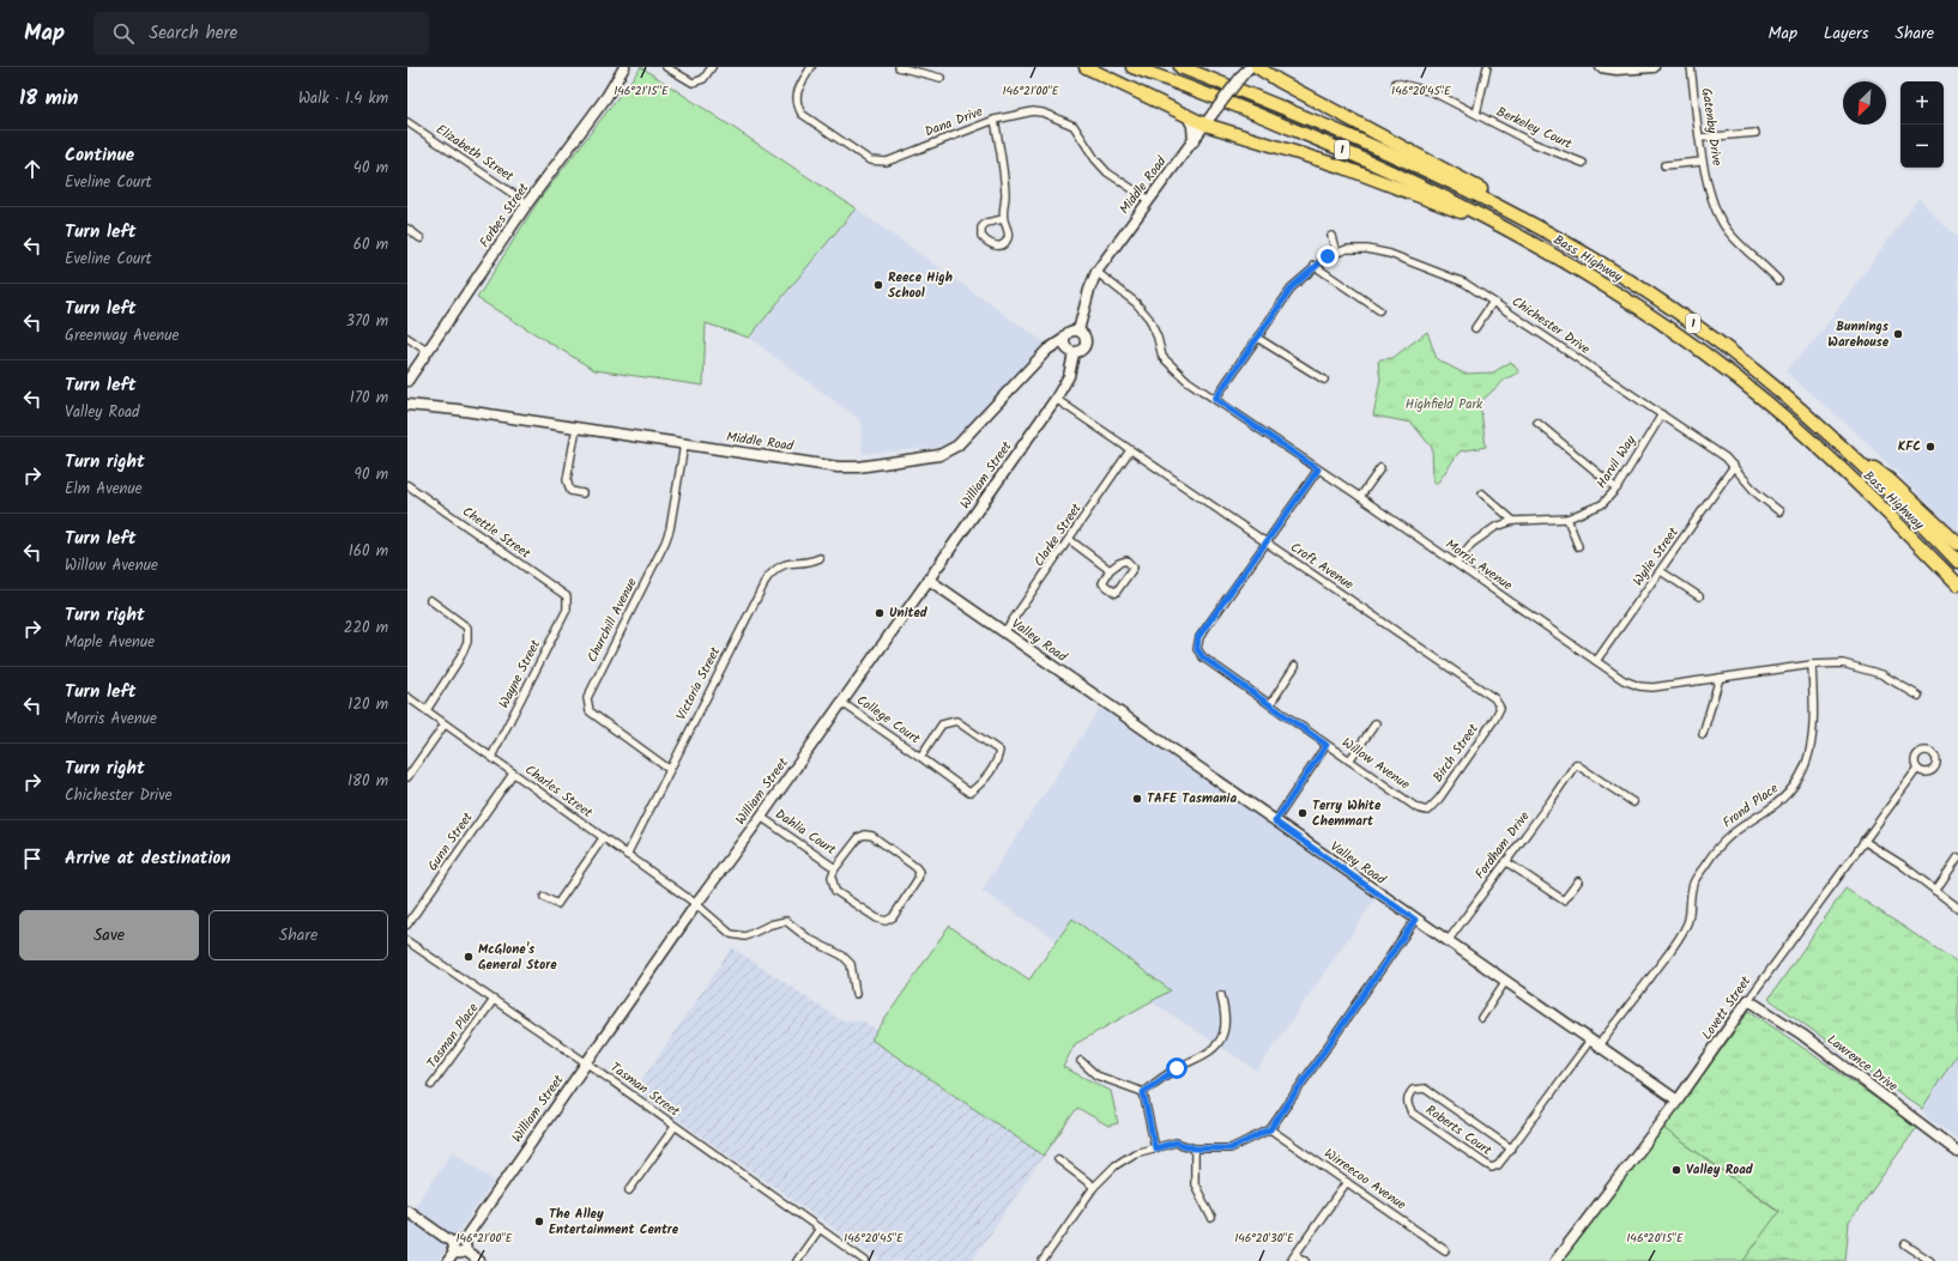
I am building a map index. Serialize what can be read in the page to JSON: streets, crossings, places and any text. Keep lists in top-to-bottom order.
{
  "streets": {
    "highway": ["1", "Bass Highway"],
    "street": [
      "Dana Drive",
      "Gatenby Drive",
      "Berkeley Court",
      "Elizabeth Street",
      "Middle Road",
      "Forbes Street",
      "Chichester Drive",
      "Harvil Way",
      "William Street",
      "Chettle Street",
      "Clarke Street",
      "Wylie Street",
      "Morris Avenue",
      "Croft Avenue",
      "Churchill Avenue",
      "Valley Road",
      "Wayne Street",
      "Victoria Street",
      "College Court",
      "Birch Street",
      "Willow Avenue",
      "Charles Street",
      "Frond Place",
      "Dahlia Court",
      "Gunn Street",
      "Fordham Drive",
      "Lovett Street",
      "Tasman Place",
      "Lawrence Drive",
      "Tasman Street",
      "Roberts Court",
      "Wirreecoo Avenue"
    ]
  },
  "crossings": [
    ["Dana Drive", "Middle Road"],
    ["Elizabeth Street", "Forbes Street"],
    ["Middle Road", "William Street"],
    ["Middle Road", "Morris Avenue"],
    ["Middle Road", "Churchill Avenue"],
    ["Chichester Drive", "Harvil Way"],
    ["Chichester Drive", "Wylie Street"],
    ["Chichester Drive", "Morris Avenue"],
    ["Harvil Way", "Morris Avenue"],
    ["William Street", "Croft Avenue"],
    ["William Street", "Valley Road"],
    ["William Street", "College Court"],
    ["William Street", "Charles Street"],
    ["William Street", "Dahlia Court"],
    ["William Street", "Tasman Street"],
    ["Chettle Street", "Wayne Street"],
    ["Clarke Street", "Croft Avenue"],
    ["Clarke Street", "Valley Road"],
    ["Wylie Street", "Morris Avenue"],
    ["Morris Avenue", "Frond Place"],
    ["Croft Avenue", "Birch Street"],
    ["Croft Avenue", "Willow Avenue"],
    ["Churchill Avenue", "Victoria Street"],
    ["Valley Road", "Frond Place"],
    ["Valley Road", "Fordham Drive"],
    ["Valley Road", "Lovett Street"],
    ["Valley Road", "Roberts Court"],
    ["Wayne Street", "Charles Street"],
    ["Victoria Street", "Charles Street"],
    ["Birch Street", "Willow Avenue"],
    ["Charles Street", "Gunn Street"],
    ["Frond Place", "Roberts Court"],
    ["Lovett Street", "Lawrence Drive"],
    ["Tasman Place", "Tasman Street"]
  ],
  "parks": ["Highfield Park"],
  "places": [
    "Reece High School",
    "Bunnings Warehouse",
    "KFC",
    "United",
    "TAFE Tasmania",
    "Terry White Chemmart",
    "McGlone's General Store",
    "Valley Road",
    "The Alley Entertainment Centre"
  ],
  "north": "bottom left",
  "page": {
    "header": "Map",
    "search": "Search here",
    "nav": ["Map", "Layers", "Share"],
    "heading": ["18 min", "Walk · 1.4 km"],
    "map_buttons": ["+", "−"],
    "list": [
      ["Continue", "Eveline Court", "40 m"],
      ["Turn left", "Eveline Court", "60 m"],
      ["Turn left", "Greenway Avenue", "370 m"],
      ["Turn left", "Valley Road", "170 m"],
      ["Turn right", "Elm Avenue", "90 m"],
      ["Turn left", "Willow Avenue", "160 m"],
      ["Turn right", "Maple Avenue", "220 m"],
      ["Turn left", "Morris Avenue", "120 m"],
      ["Turn right", "Chichester Drive", "180 m"],
      "Arrive at destination"
    ],
    "buttons": ["Save", "Share"]
  },
  "coordinates": [
    "146°21'15\"E",
    "146°21'00\"E",
    "146°20'45\"E",
    "146°20'30\"E",
    "146°20'15\"E"
  ]
}
